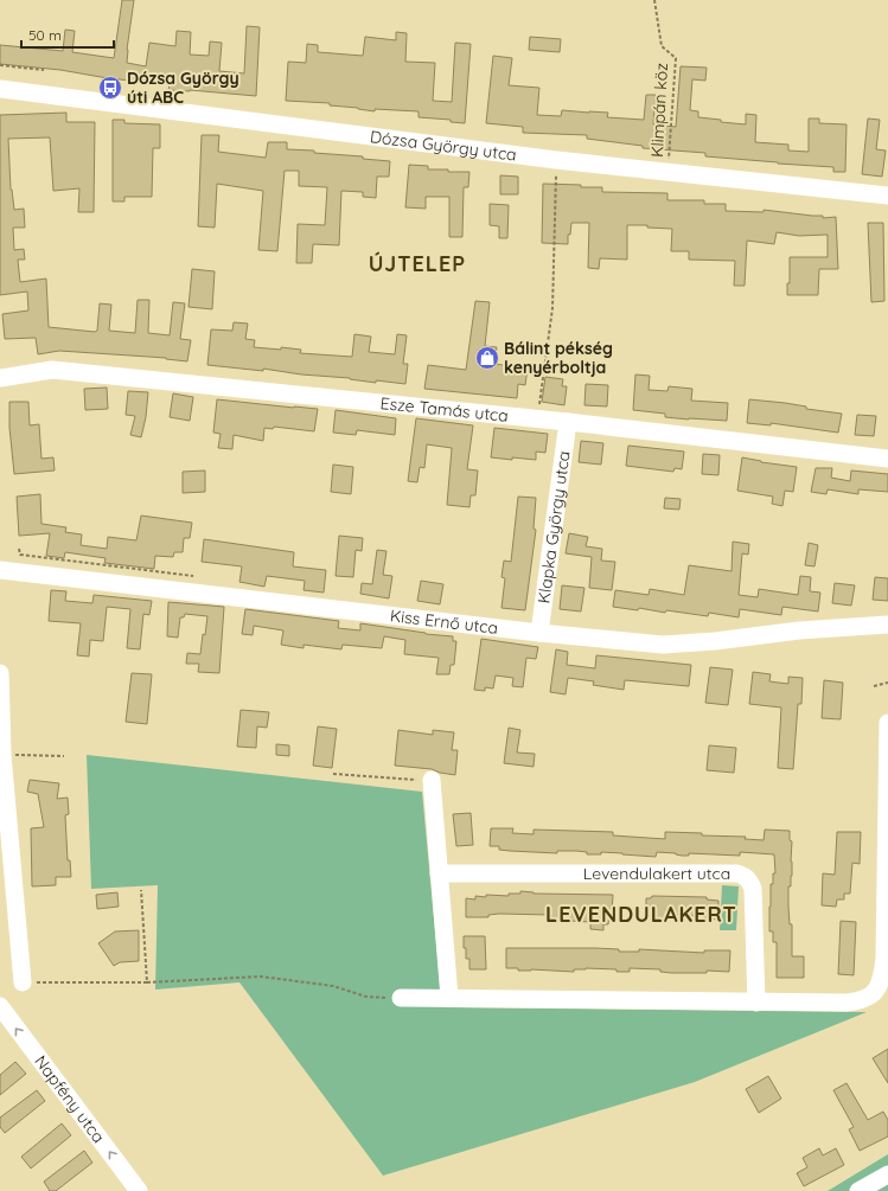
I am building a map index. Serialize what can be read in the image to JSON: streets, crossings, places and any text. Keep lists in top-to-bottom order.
{
  "streets": {
    "street": [
      "Dózsa György utca",
      "Esze Tamás utca",
      "Klapka György utca",
      "Kiss Ernő utca",
      "Levendulakert utca",
      "Napfény utca"
    ],
    "path": ["Klimpán köz"]
  },
  "crossings": [
    ["Klimpán köz", "Dózsa György utca"],
    ["Esze Tamás utca", "Klapka György utca"],
    ["Klapka György utca", "Kiss Ernő utca"]
  ],
  "one_way": ["Napfény utca"],
  "districts": ["ÚJTELEP", "LEVENDULAKERT"],
  "places": {
    "bus stop": ["Dózsa György úti ABC"],
    "shop": ["Bálint pékség kenyérboltja"]
  },
  "scale_bar": "50 m"
}
